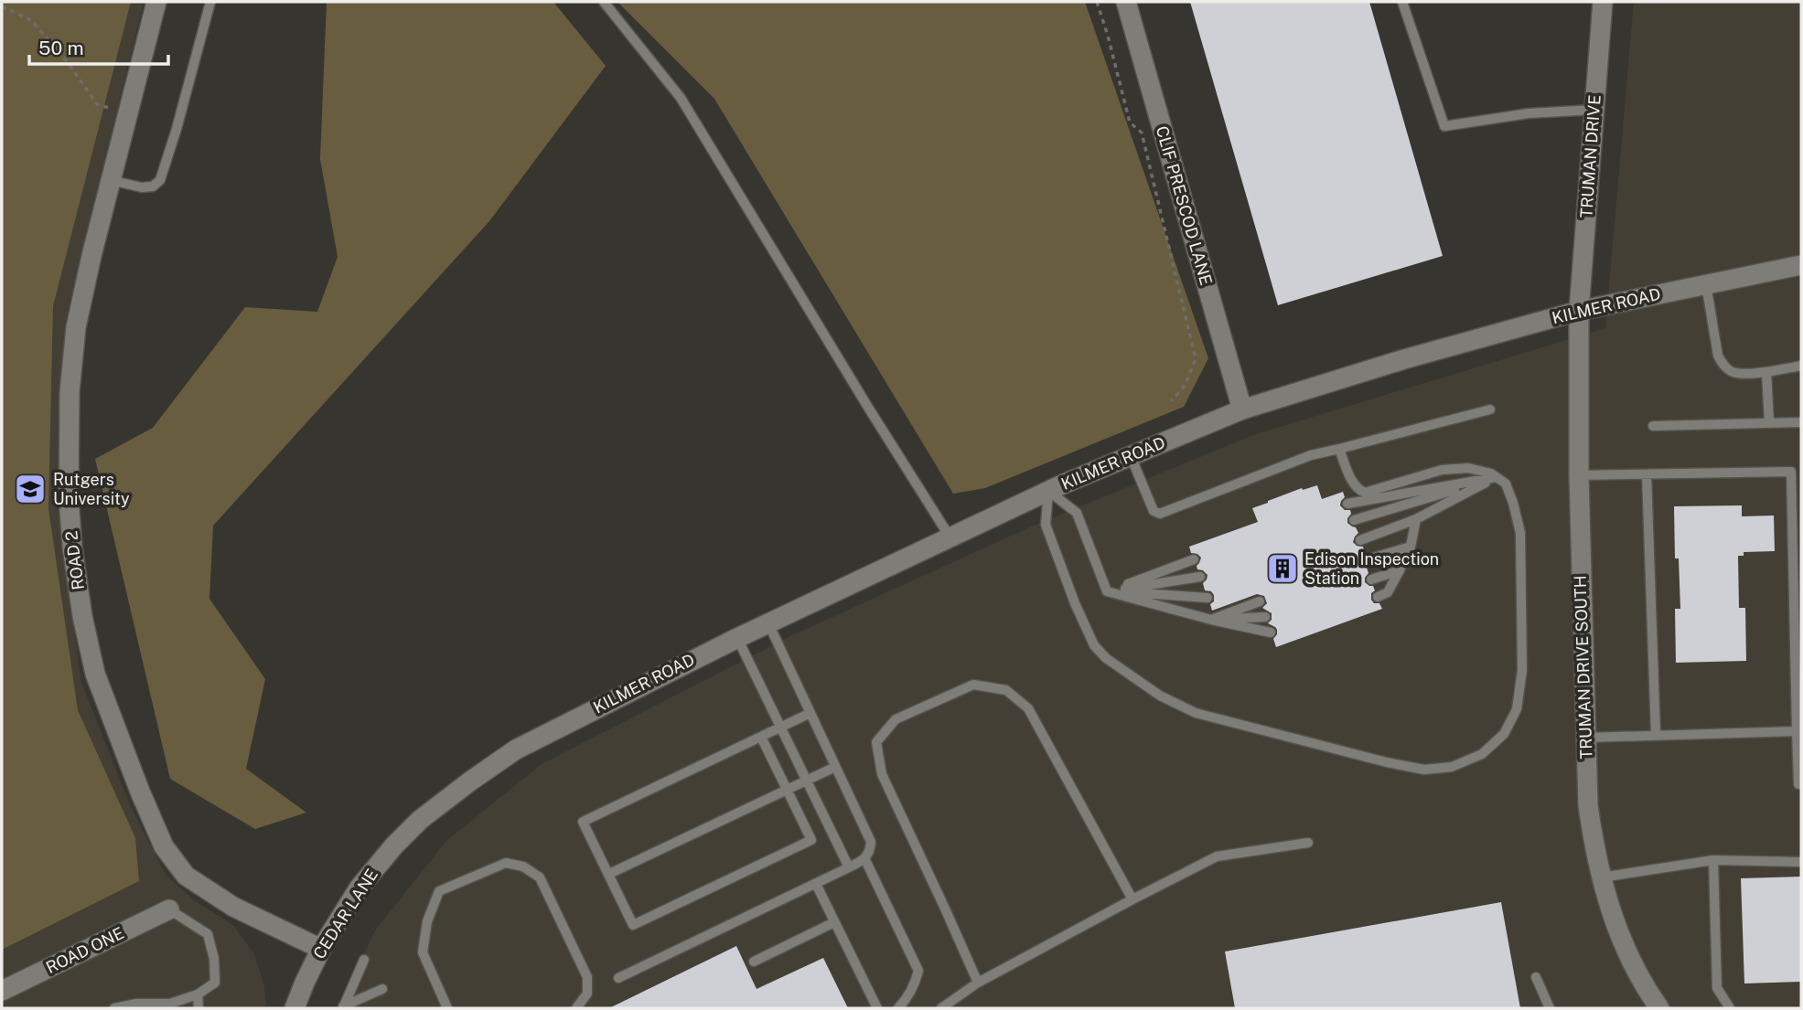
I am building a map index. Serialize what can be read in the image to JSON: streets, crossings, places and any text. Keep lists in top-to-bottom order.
{
  "streets": {
    "street": [
      "TRUMAN DRIVE",
      "CLIF PRESCOD LANE",
      "KILMER ROAD",
      "ROAD 2",
      "TRUMAN DRIVE SOUTH",
      "CEDAR LANE",
      "ROAD ONE"
    ]
  },
  "crossings": [
    ["TRUMAN DRIVE", "KILMER ROAD"],
    ["TRUMAN DRIVE", "TRUMAN DRIVE SOUTH"],
    ["CLIF PRESCOD LANE", "KILMER ROAD"],
    ["KILMER ROAD", "TRUMAN DRIVE SOUTH"],
    ["KILMER ROAD", "CEDAR LANE"],
    ["ROAD 2", "CEDAR LANE"]
  ],
  "places": {
    "school or university": ["Rutgers University"],
    "building": ["Edison Inspection Station"]
  },
  "scale_bar": "50 m"
}
